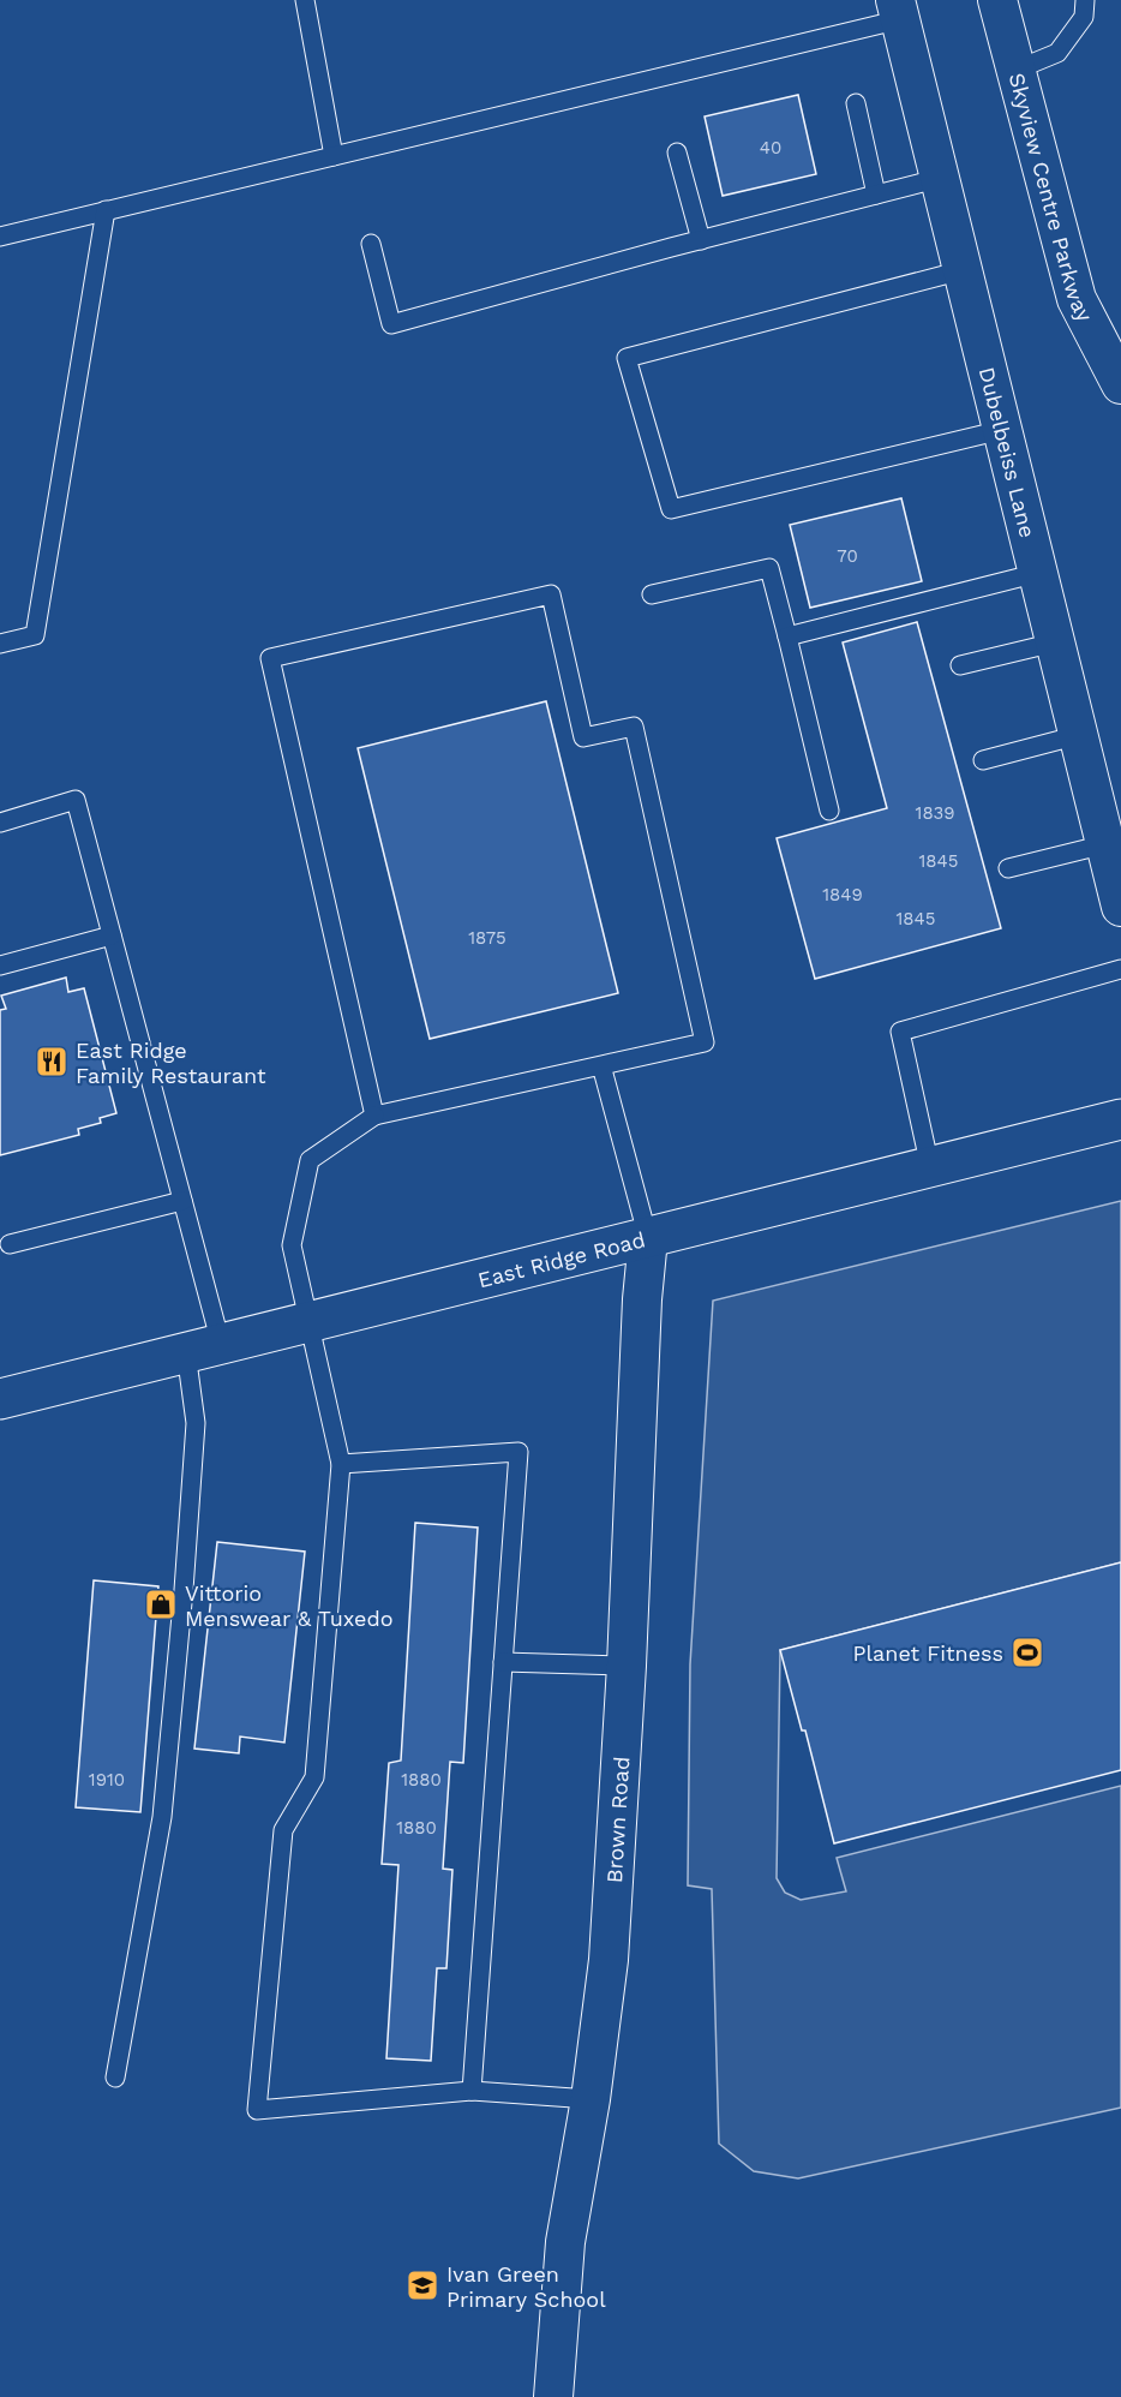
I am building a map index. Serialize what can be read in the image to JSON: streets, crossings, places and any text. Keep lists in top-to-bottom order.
{
  "streets": {
    "main road": ["East Ridge Road"],
    "street": ["Skyview Centre Parkway", "Dubelbeiss Lane", "Brown Road"]
  },
  "crossings": [
    ["East Ridge Road", "Brown Road"]
  ],
  "places": {
    "restaurant": ["East Ridge Family Restaurant"],
    "shop": ["Vittorio Menswear & Tuxedo"],
    "sports": ["Planet Fitness"],
    "school or university": ["Ivan Green Primary School"]
  },
  "house_numbers": [
    "40",
    "70",
    "1839",
    "1845",
    "1849",
    "1845",
    "1875",
    "1910",
    "1880",
    "1880"
  ]
}
